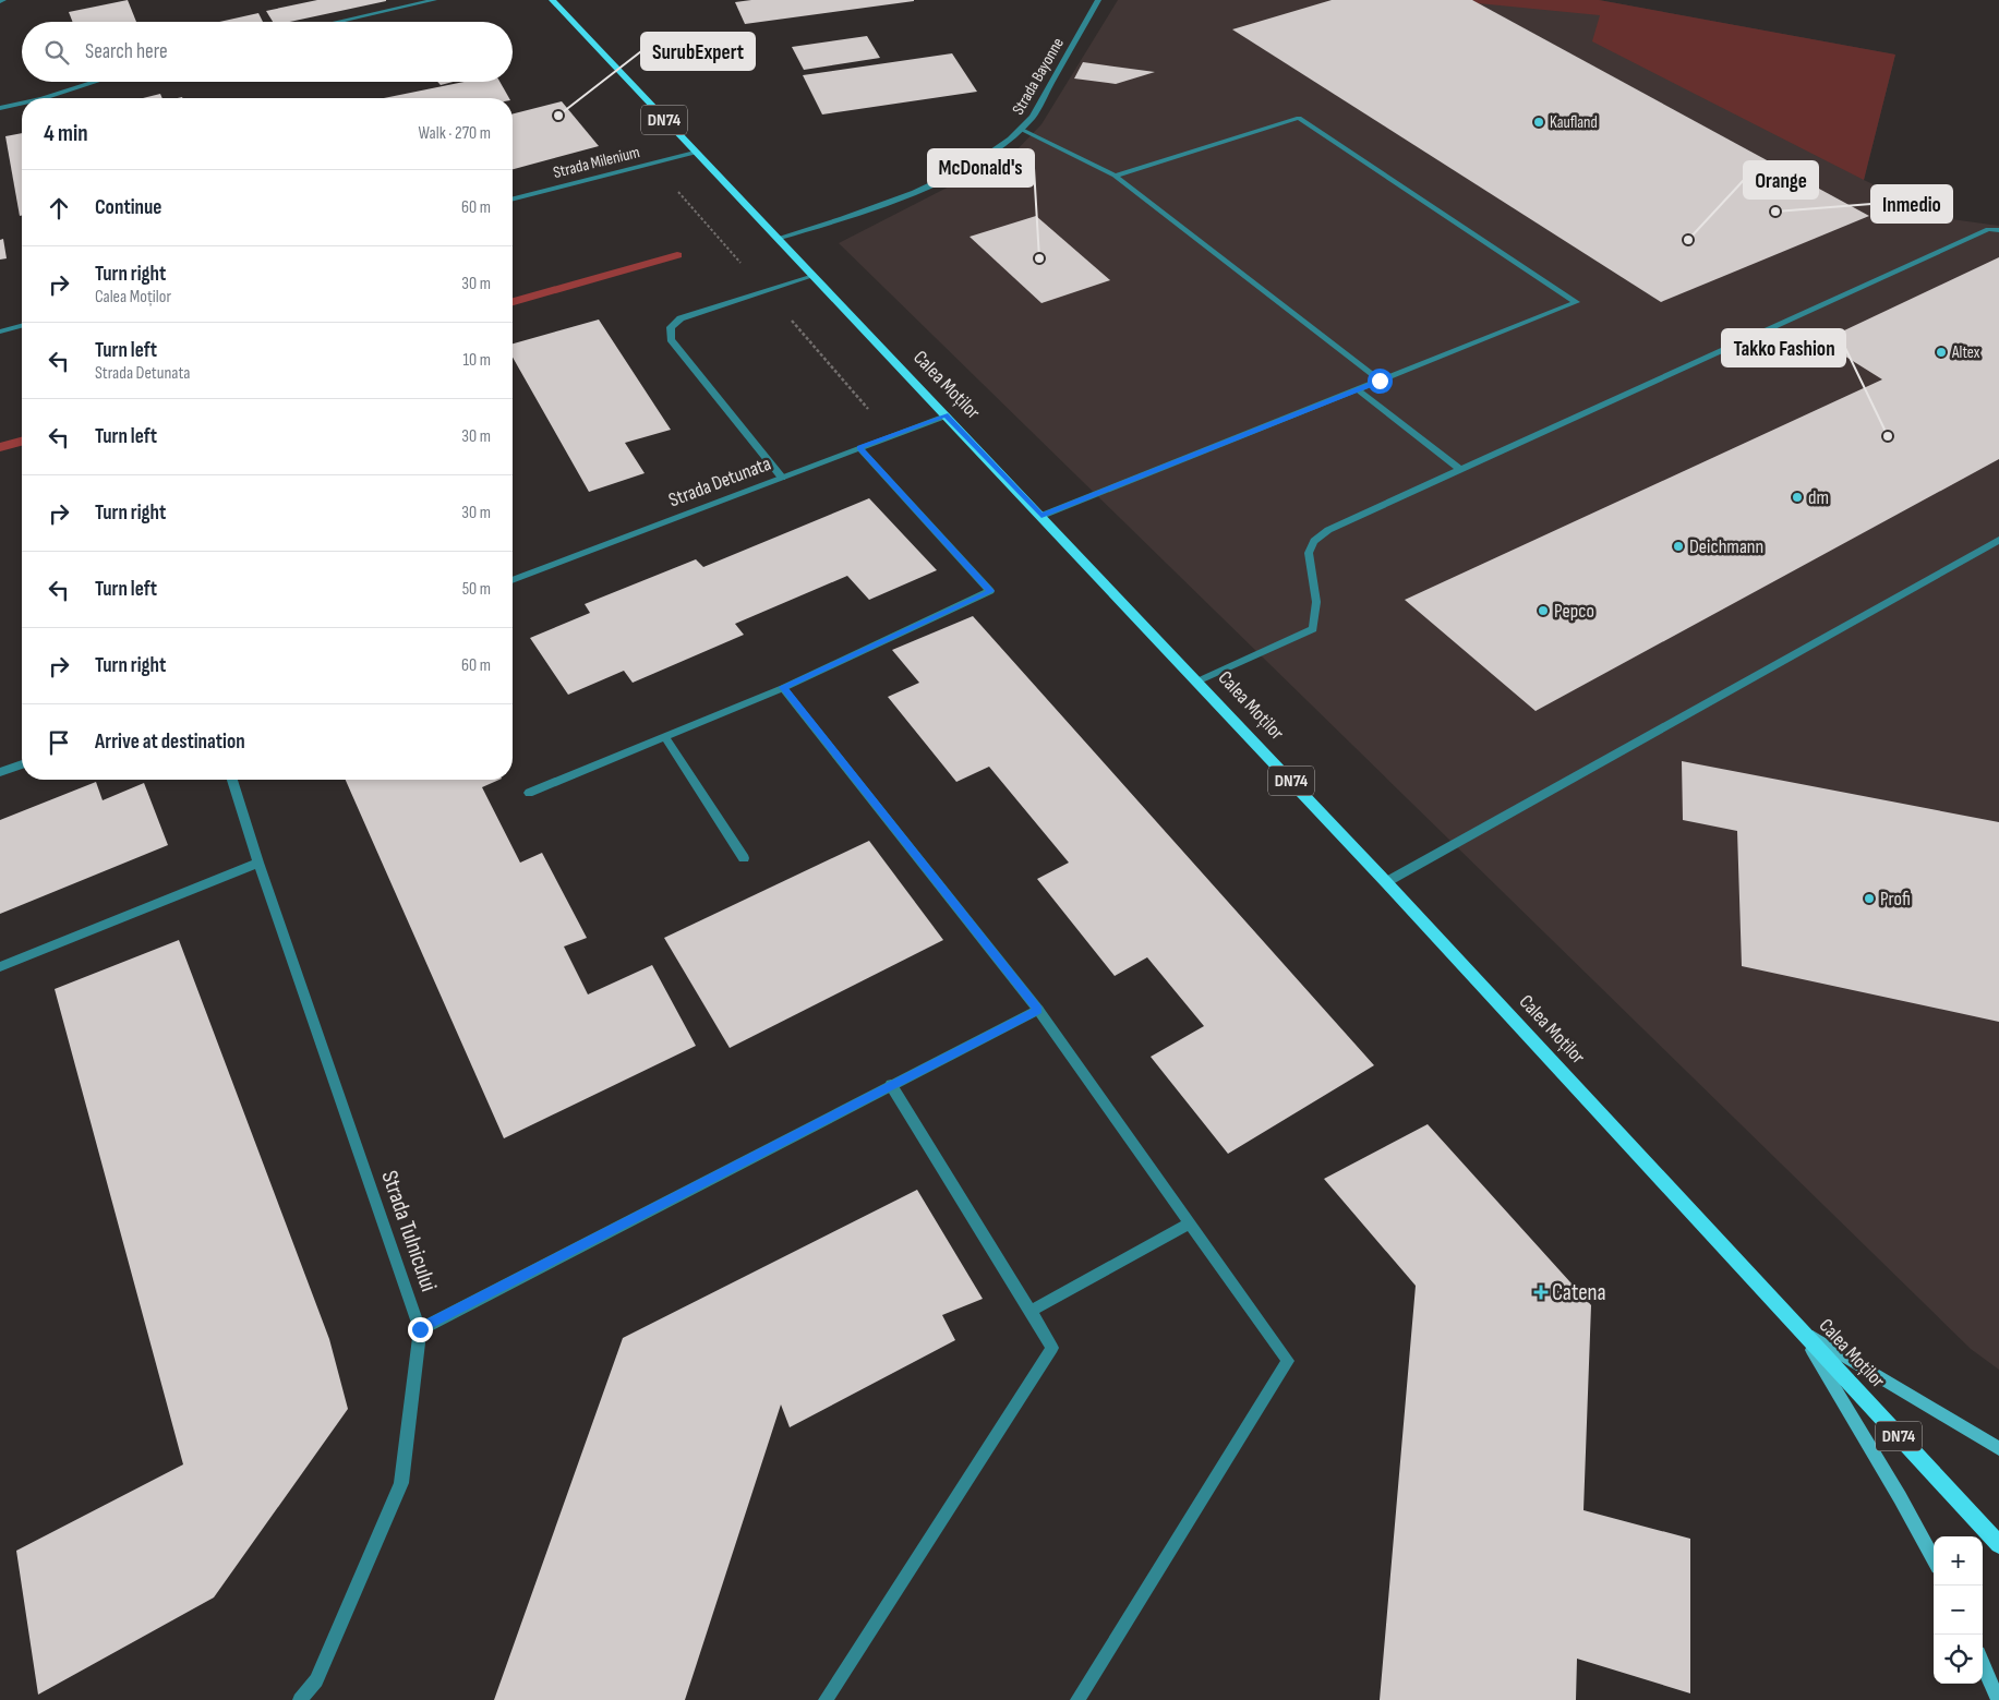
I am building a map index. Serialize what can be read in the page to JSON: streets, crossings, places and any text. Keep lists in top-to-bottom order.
{
  "streets": {
    "main road": ["DN74", "Calea Moților"],
    "street": [
      "Strada Bayonne",
      "Strada Milenium",
      "Strada Detunata",
      "Strada Tulnicului"
    ]
  },
  "crossings": [
    ["Strada Bayonne", "Calea Moților"],
    ["Strada Milenium", "Calea Moților"],
    ["Calea Moților", "Strada Detunata"]
  ],
  "places": {
    "other": [
      "SurubExpert",
      "Kaufland",
      "Inmedio",
      "Orange",
      "McDonald's",
      "Altex",
      "Takko Fashion",
      "dm",
      "Deichmann",
      "Pepco",
      "Profi"
    ],
    "health": ["Catena"]
  },
  "page": {
    "search": "Search here",
    "heading": ["4 min", "Walk · 270 m"],
    "list": [
      ["Continue", "60 m"],
      ["Turn right", "Calea Moților", "30 m"],
      ["Turn left", "Strada Detunata", "10 m"],
      ["Turn left", "30 m"],
      ["Turn right", "30 m"],
      ["Turn left", "50 m"],
      ["Turn right", "60 m"],
      "Arrive at destination"
    ],
    "map_buttons": ["+", "−"]
  }
}
